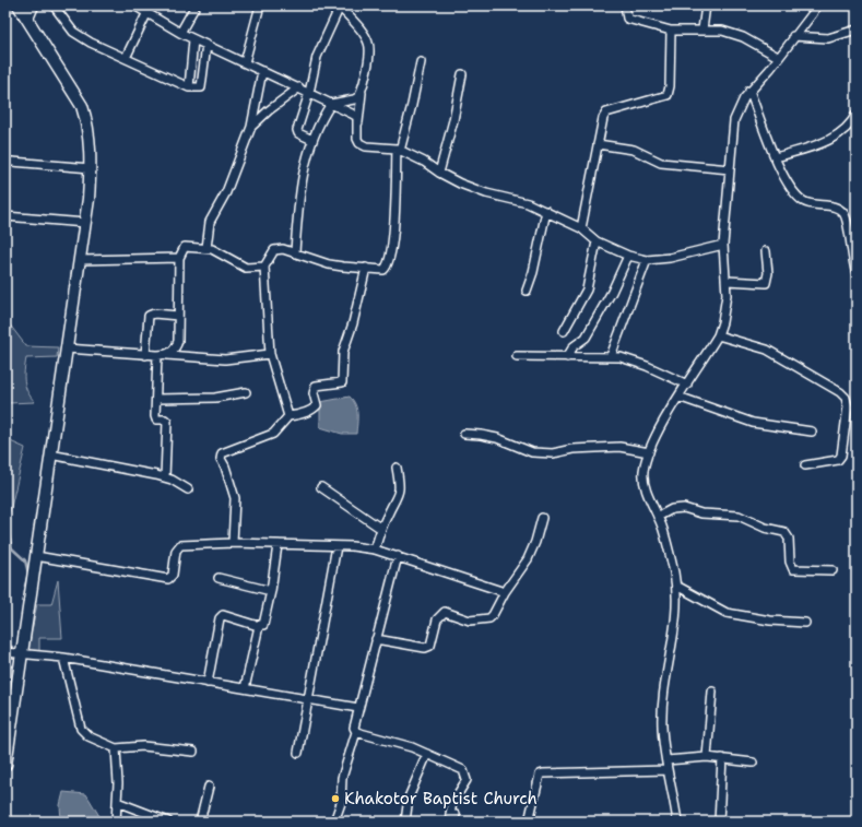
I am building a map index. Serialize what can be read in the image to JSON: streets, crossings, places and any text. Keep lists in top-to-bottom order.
{
  "places": ["Khakotor Baptist Church"]
}
